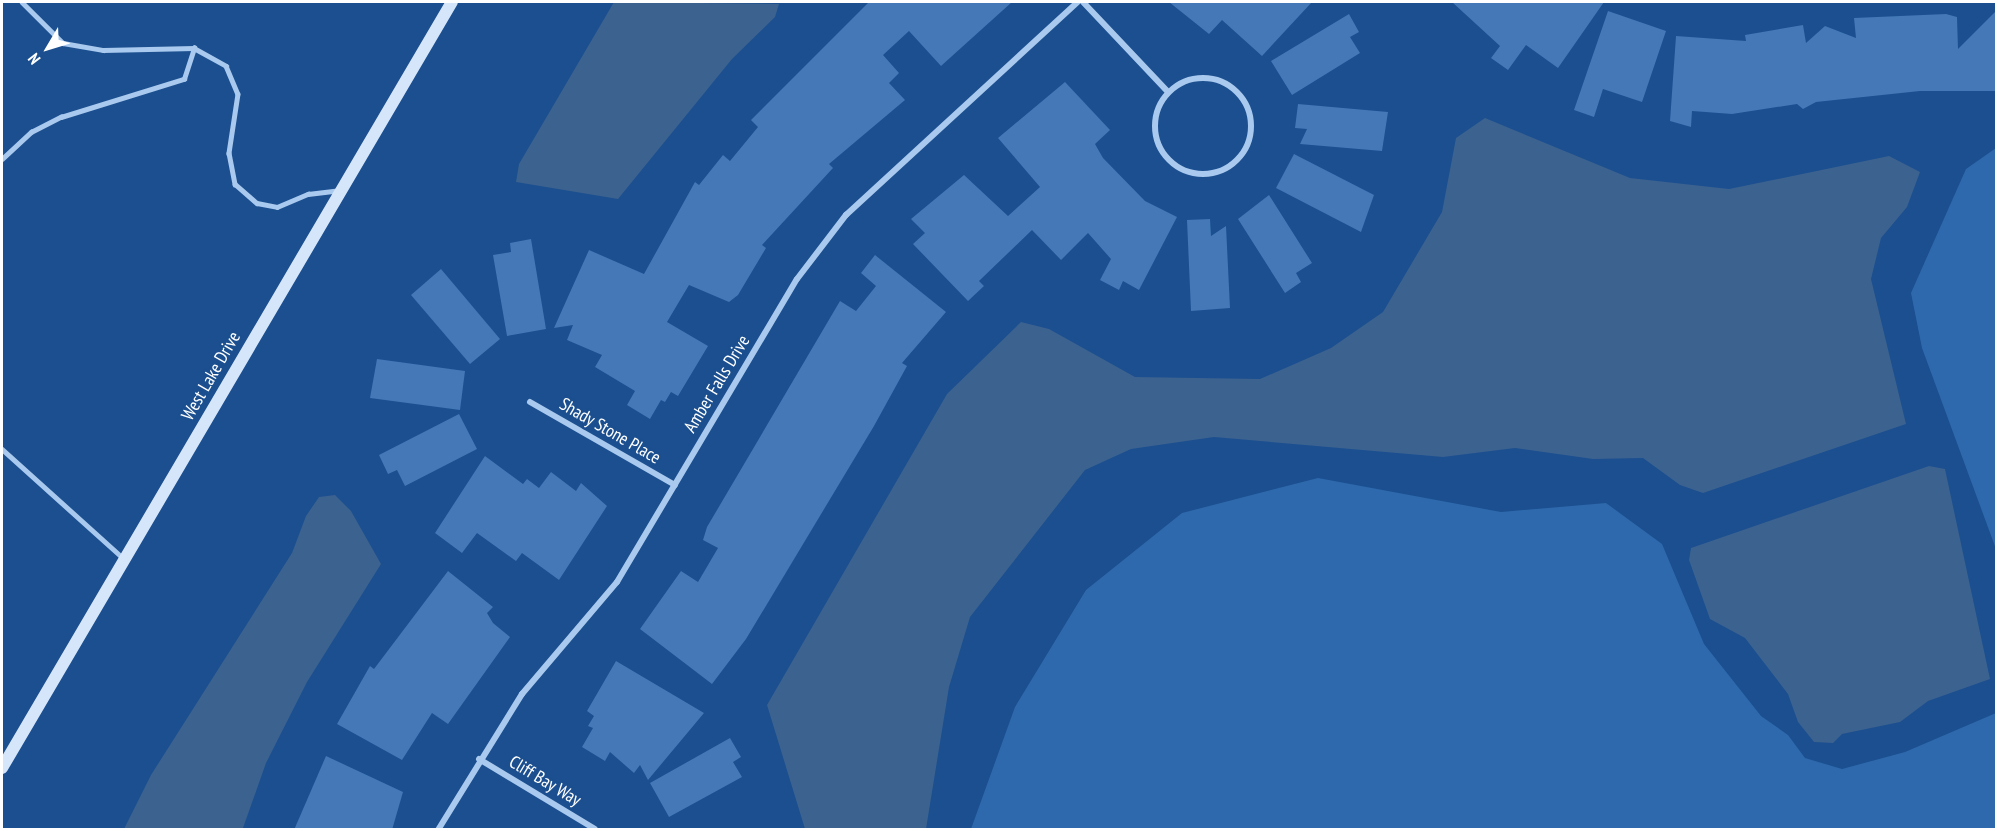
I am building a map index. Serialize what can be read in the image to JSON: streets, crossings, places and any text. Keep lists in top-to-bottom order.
{
  "streets": {
    "street": [
      "West Lake Drive",
      "Amber Falls Drive",
      "Shady Stone Place",
      "Cliff Bay Way"
    ]
  },
  "crossings": [
    ["Amber Falls Drive", "Shady Stone Place"],
    ["Amber Falls Drive", "Cliff Bay Way"]
  ],
  "north": "bottom left"
}
